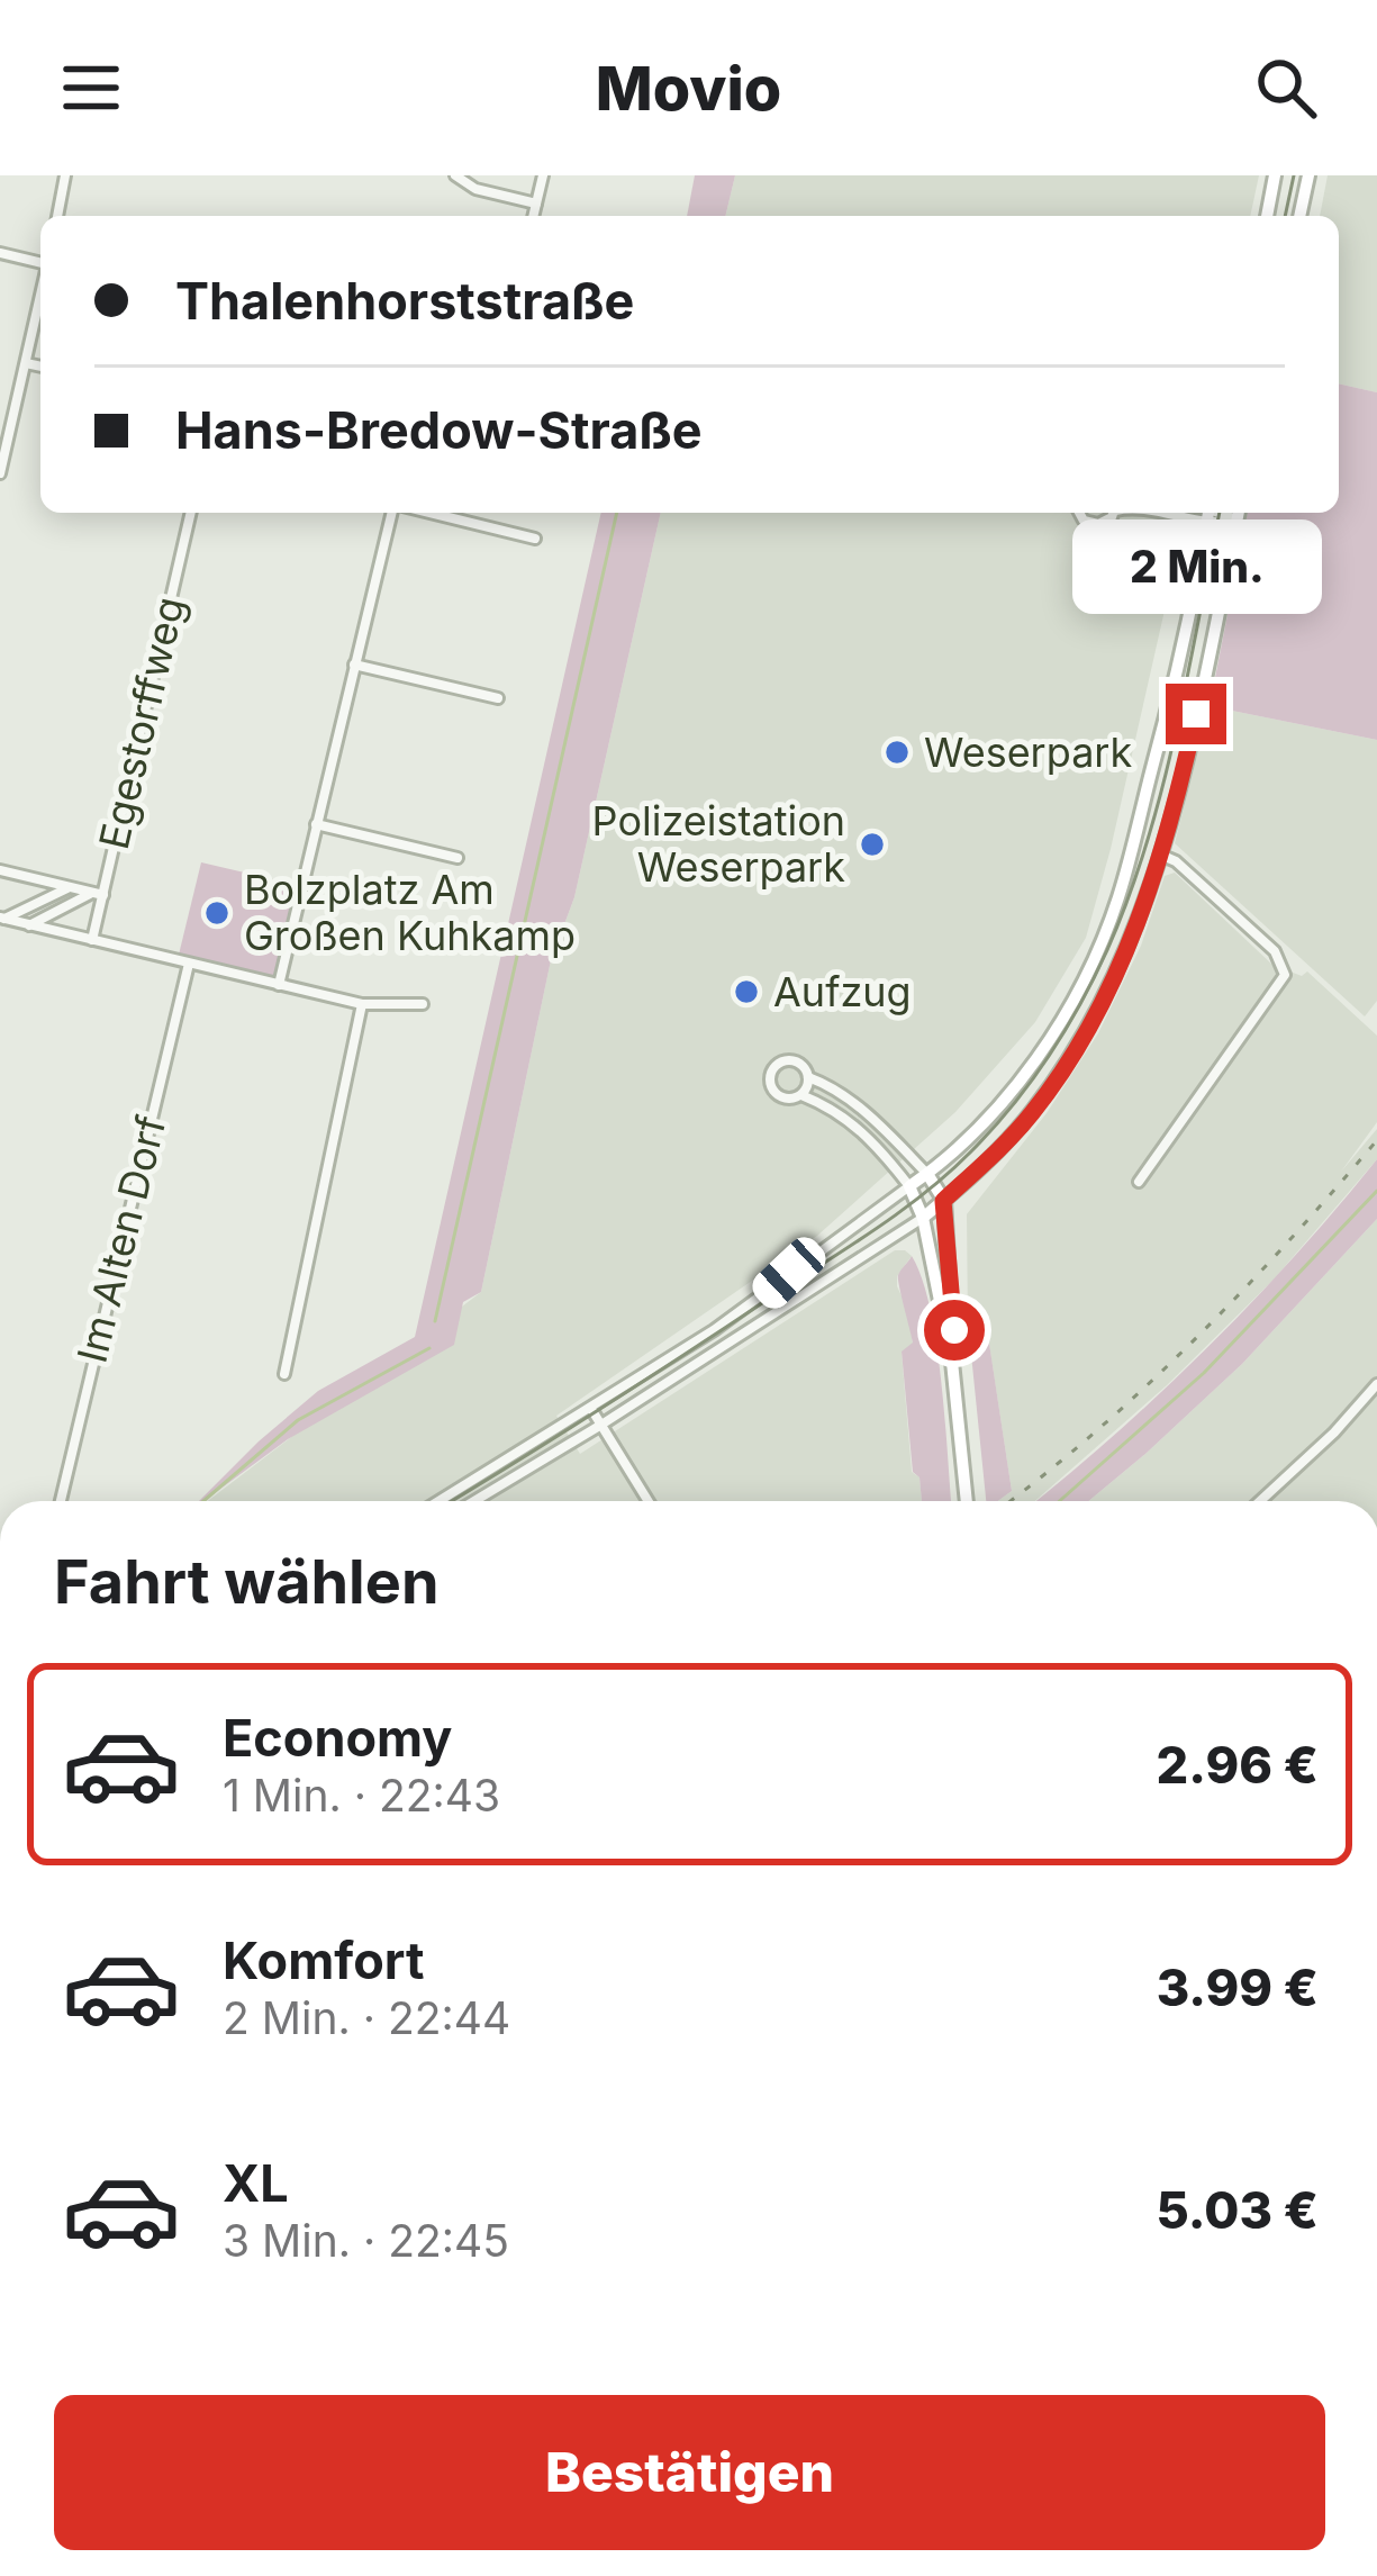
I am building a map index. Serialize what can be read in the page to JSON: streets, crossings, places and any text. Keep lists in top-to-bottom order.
{
  "streets": {
    "street": ["Egestorffweg", "Im Alten Dorf"]
  },
  "places": [
    "Weserpark",
    "Polizeistation Weserpark",
    "Bolzplatz Am Großen Kuhkamp",
    "Aufzug"
  ],
  "page": {
    "header": "Movio",
    "banner": ["Thalenhorststraße", "Hans-Bredow-Straße"],
    "bubble": "2 Min.",
    "heading": "Fahrt wählen",
    "list": [
      {
        "name": "Economy",
        "note": "1 Min. · 22:43",
        "value": "2.96 €"
      },
      {
        "name": "Komfort",
        "note": "2 Min. · 22:44",
        "value": "3.99 €"
      },
      {
        "name": "XL",
        "note": "3 Min. · 22:45",
        "value": "5.03 €"
      }
    ],
    "buttons": "Bestätigen"
  }
}
